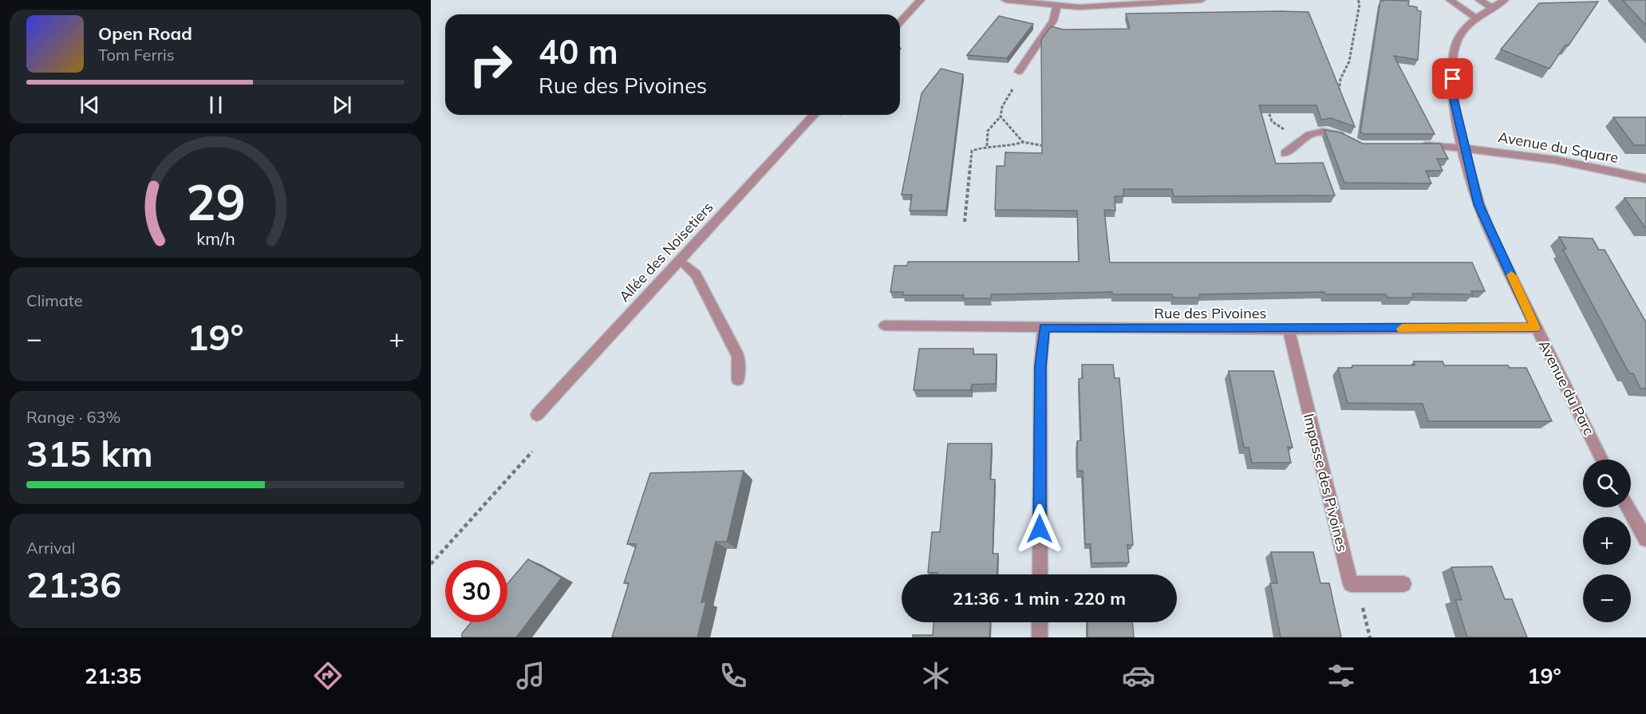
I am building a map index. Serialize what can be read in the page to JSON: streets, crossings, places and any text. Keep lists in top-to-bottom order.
{
  "streets": {
    "street": [
      "Avenue du Square",
      "Allée des Noisetiers",
      "Rue des Pivoines",
      "Avenue du Parc",
      "Impasse des Pivoines"
    ]
  },
  "crossings": [
    ["Avenue du Square", "Avenue du Parc"],
    ["Rue des Pivoines", "Avenue du Parc"],
    ["Rue des Pivoines", "Impasse des Pivoines"]
  ],
  "page": {
    "turn": ["40 m", "Rue des Pivoines"],
    "song": ["Open Road", "Tom Ferris"],
    "tile": [
      "Climate",
      ["Range · 63%", "315 km"],
      ["Arrival", "21:36"]
    ],
    "heat": ["−", "19°", "+"],
    "map_buttons": ["+", "−"],
    "limit": "30",
    "trip": "21:36 · 1 min · 220 m",
    "tabs": ["21:35", "19°"],
    "gauge": ["29", "km/h"]
  }
}
